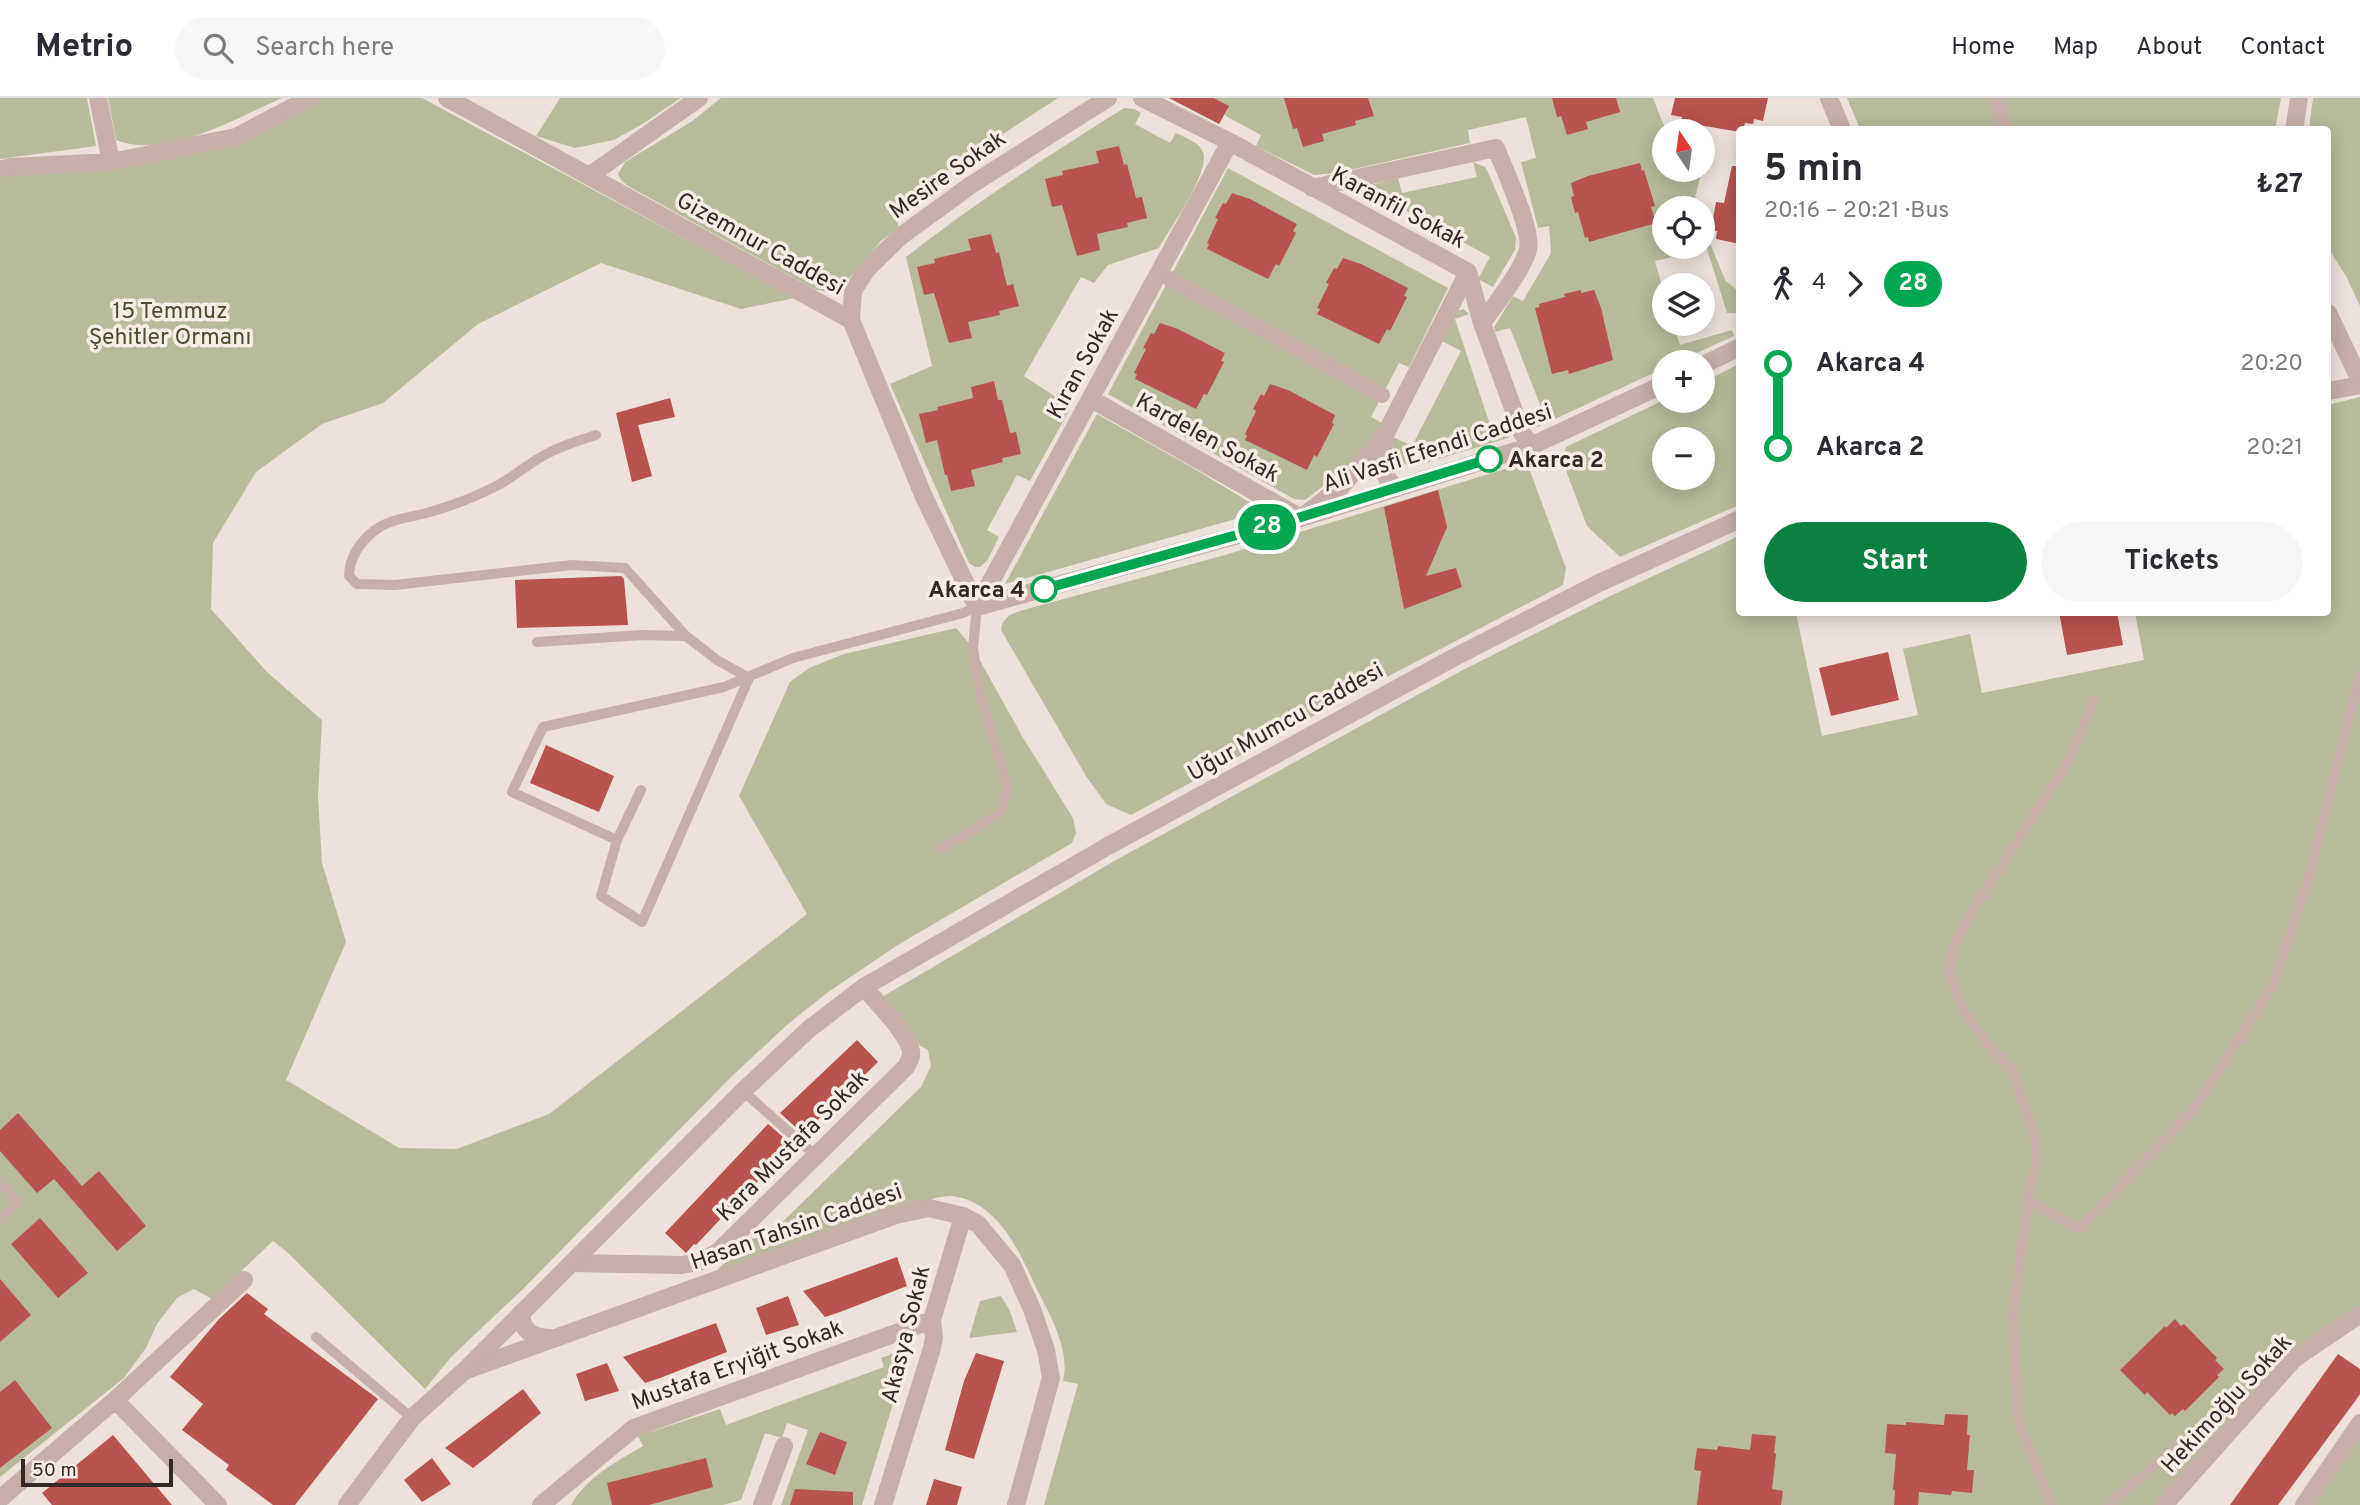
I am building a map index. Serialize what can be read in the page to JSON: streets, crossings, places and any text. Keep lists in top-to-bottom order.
{
  "streets": {
    "street": [
      "Mesire Sokak",
      "Karanfil Sokak",
      "Gizemnur Caddesi",
      "Kıran Sokak",
      "Kardelen Sokak",
      "Ali Vasfi Efendi Caddesi",
      "Uğur Mumcu Caddesi",
      "Kara Mustafa Sokak",
      "Hasan Tahsin Caddesi",
      "Akasya Sokak",
      "Mustafa Eryiğit Sokak",
      "Hekimoğlu Sokak"
    ]
  },
  "crossings": [
    ["Mesire Sokak", "Gizemnur Caddesi"],
    ["Karanfil Sokak", "Kıran Sokak"],
    ["Karanfil Sokak", "Ali Vasfi Efendi Caddesi"],
    ["Gizemnur Caddesi", "Kıran Sokak"],
    ["Gizemnur Caddesi", "Ali Vasfi Efendi Caddesi"],
    ["Kıran Sokak", "Kardelen Sokak"],
    ["Kıran Sokak", "Ali Vasfi Efendi Caddesi"],
    ["Kardelen Sokak", "Ali Vasfi Efendi Caddesi"],
    ["Uğur Mumcu Caddesi", "Kara Mustafa Sokak"],
    ["Uğur Mumcu Caddesi", "Hasan Tahsin Caddesi"],
    ["Hasan Tahsin Caddesi", "Akasya Sokak"],
    ["Akasya Sokak", "Mustafa Eryiğit Sokak"]
  ],
  "parks": ["15 Temmuz Şehitler Ormanı"],
  "places": ["Akarca 2", "Akarca 4"],
  "lines": ["bus line 28"],
  "scale_bar": "50 m",
  "north": "top",
  "page": {
    "header": "Metrio",
    "search": "Search here",
    "nav": [
      "Home",
      "Map",
      "About",
      "Contact"
    ],
    "on_map": "28",
    "map_buttons": ["+", "−"],
    "heading": ["5 min", "20:16 – 20:21 · Bus", "₺27"],
    "legs": ["4", "28"],
    "list": [
      {
        "name": "Akarca 4",
        "value": "20:20"
      },
      {
        "name": "Akarca 2",
        "value": "20:21"
      }
    ],
    "buttons": ["Start", "Tickets"],
    "scale": "50 m"
  }
}
